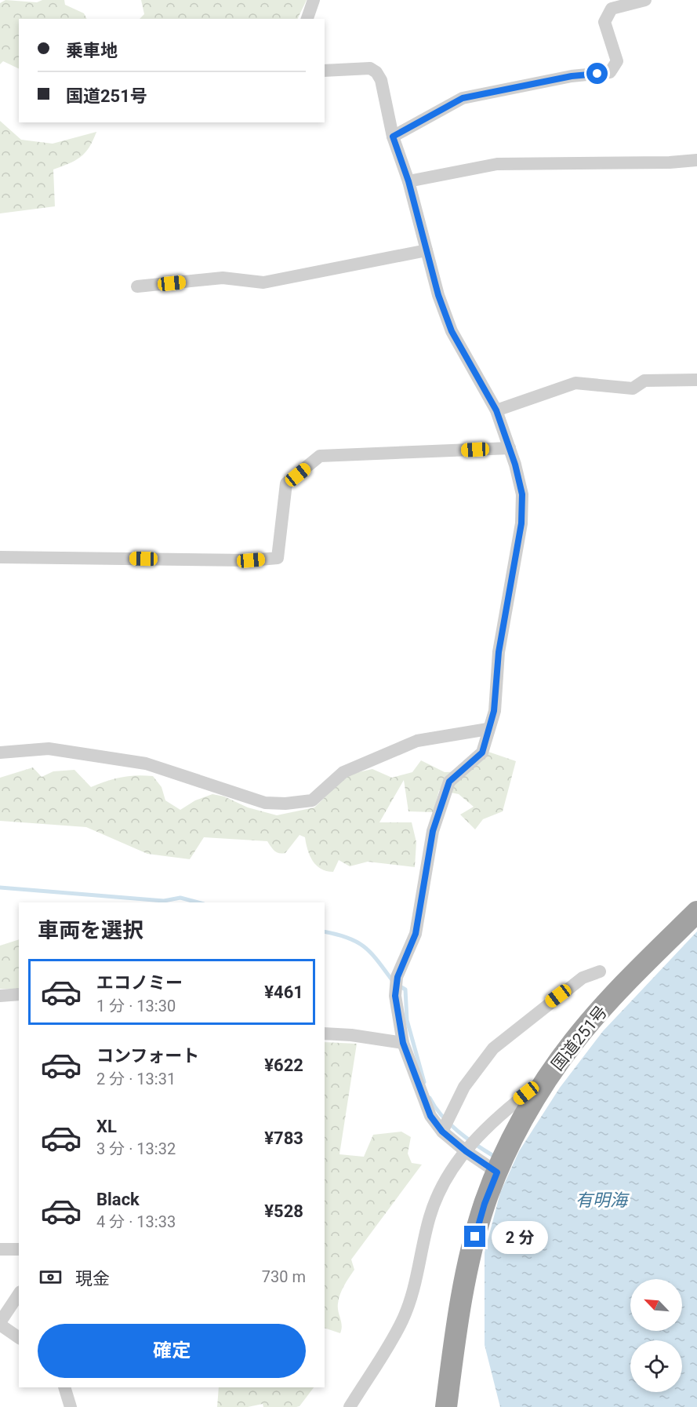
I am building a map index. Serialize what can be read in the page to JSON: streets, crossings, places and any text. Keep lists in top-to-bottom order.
{
  "streets": {
    "highway": ["国道251号"]
  },
  "water": ["有明海"],
  "north": "top left",
  "page": {
    "banner": ["乗車地", "国道251号"],
    "heading": "車両を選択",
    "list": [
      {
        "name": "エコノミー",
        "note": "1 分 · 13:30",
        "value": "¥461"
      },
      {
        "name": "コンフォート",
        "note": "2 分 · 13:31",
        "value": "¥622"
      },
      {
        "name": "XL",
        "note": "3 分 · 13:32",
        "value": "¥783"
      },
      {
        "name": "Black",
        "note": "4 分 · 13:33",
        "value": "¥528"
      }
    ],
    "bubble": "2 分",
    "pay": ["現金", "730 m"],
    "buttons": "確定"
  }
}
